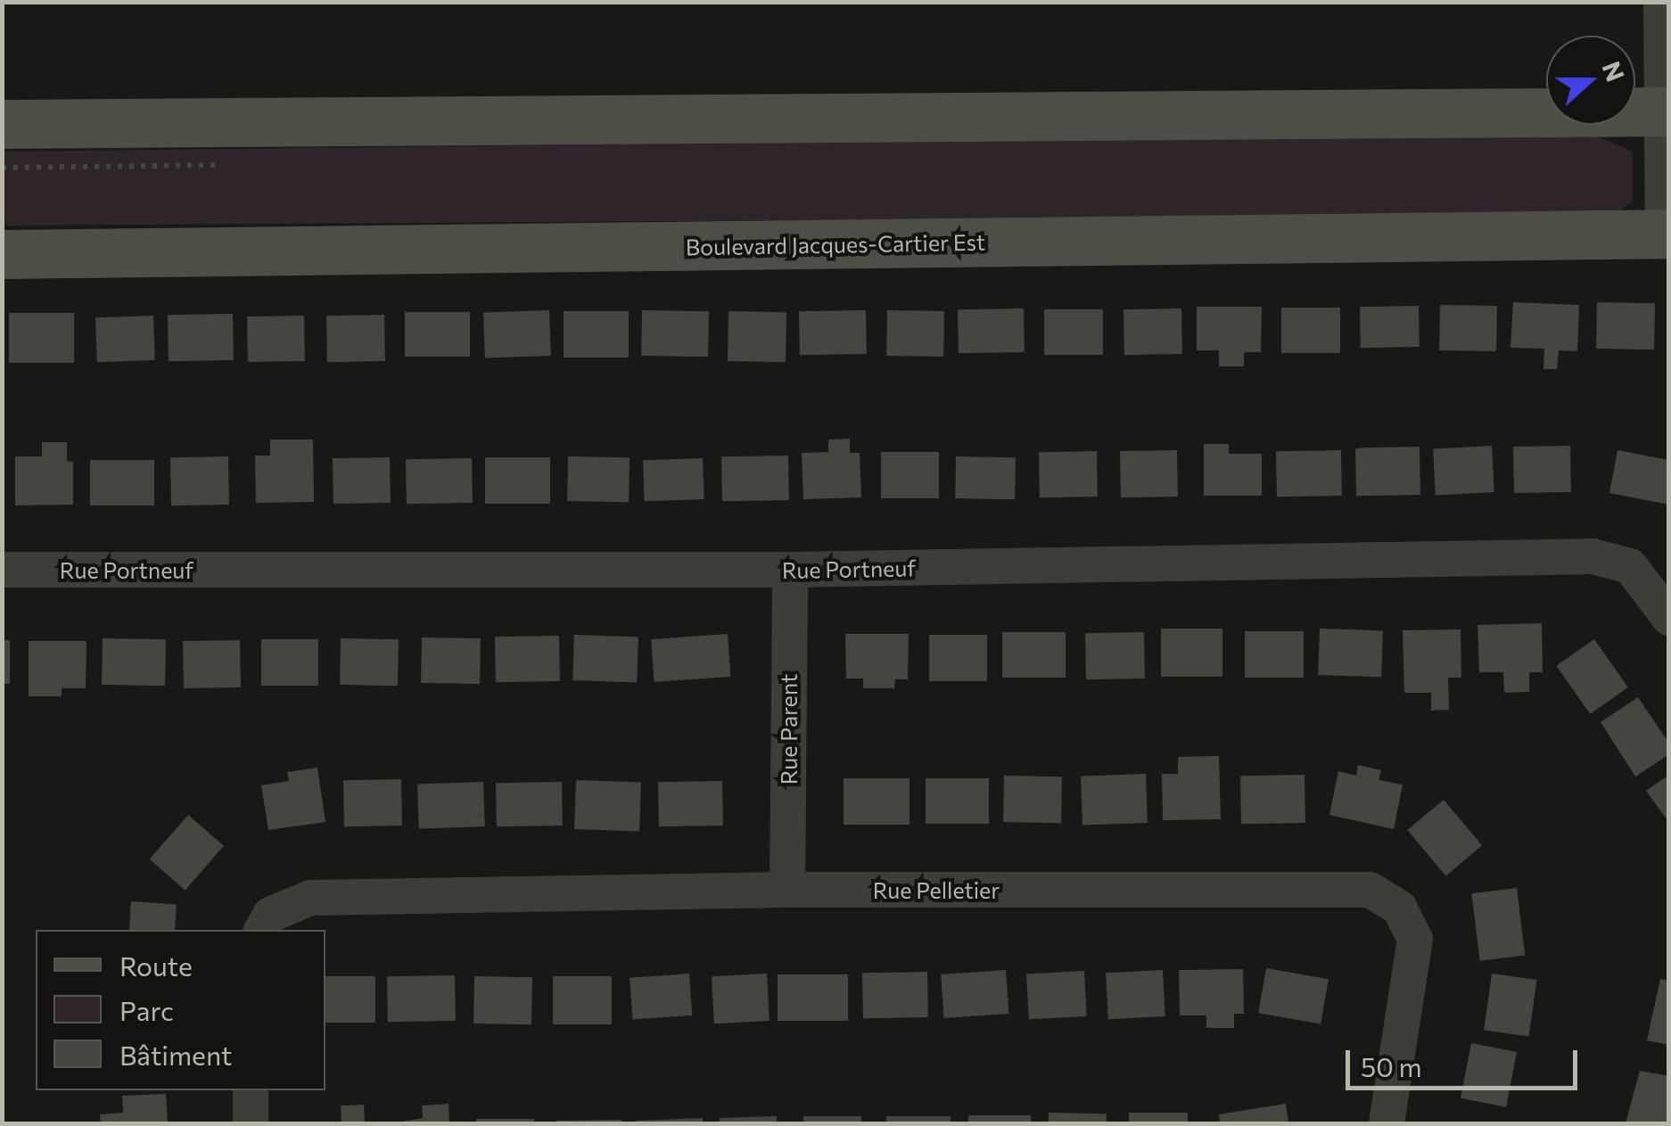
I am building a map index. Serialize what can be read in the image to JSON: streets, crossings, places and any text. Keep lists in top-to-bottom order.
{
  "streets": {
    "main road": ["Boulevard Jacques-Cartier Est"],
    "street": ["Rue Portneuf", "Rue Parent", "Rue Pelletier"]
  },
  "crossings": [
    ["Rue Portneuf", "Rue Parent"],
    ["Rue Parent", "Rue Pelletier"]
  ],
  "legend": ["Route", "Parc", "Bâtiment"],
  "scale_bar": "50 m",
  "north": "right"
}
